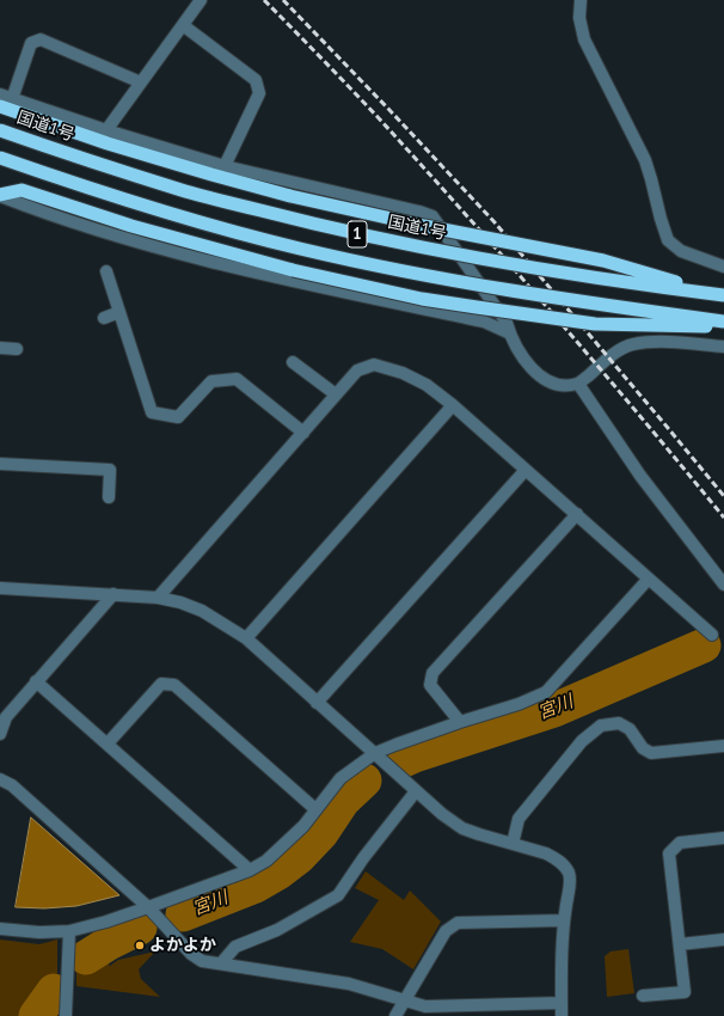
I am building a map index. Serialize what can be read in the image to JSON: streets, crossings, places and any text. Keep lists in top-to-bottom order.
{
  "streets": {
    "highway": ["国道1号", "1"]
  },
  "water": ["宮川"],
  "places": ["よかよか"]
}
